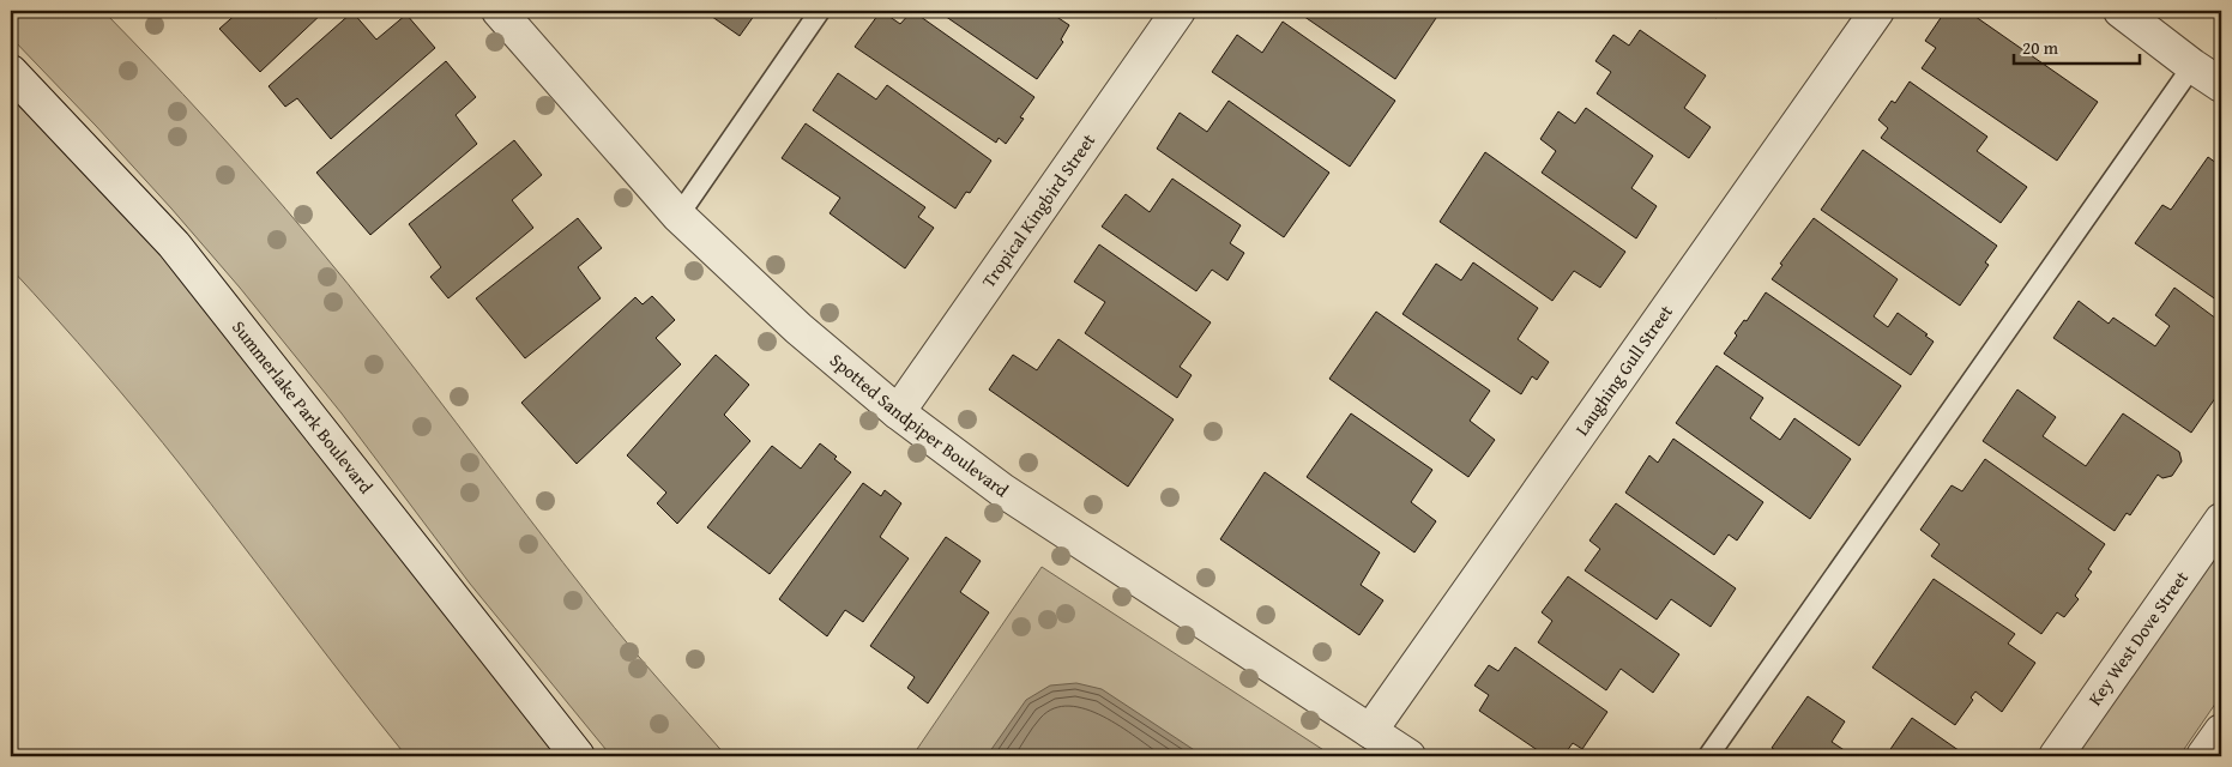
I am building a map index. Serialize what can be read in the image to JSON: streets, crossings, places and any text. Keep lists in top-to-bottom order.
{
  "streets": {
    "street": [
      "Tropical Kingbird Street",
      "Laughing Gull Street",
      "Summerlake Park Boulevard",
      "Spotted Sandpiper Boulevard",
      "Key West Dove Street"
    ]
  },
  "crossings": [
    ["Tropical Kingbird Street", "Spotted Sandpiper Boulevard"],
    ["Laughing Gull Street", "Spotted Sandpiper Boulevard"]
  ],
  "scale_bar": "20 m"
}
